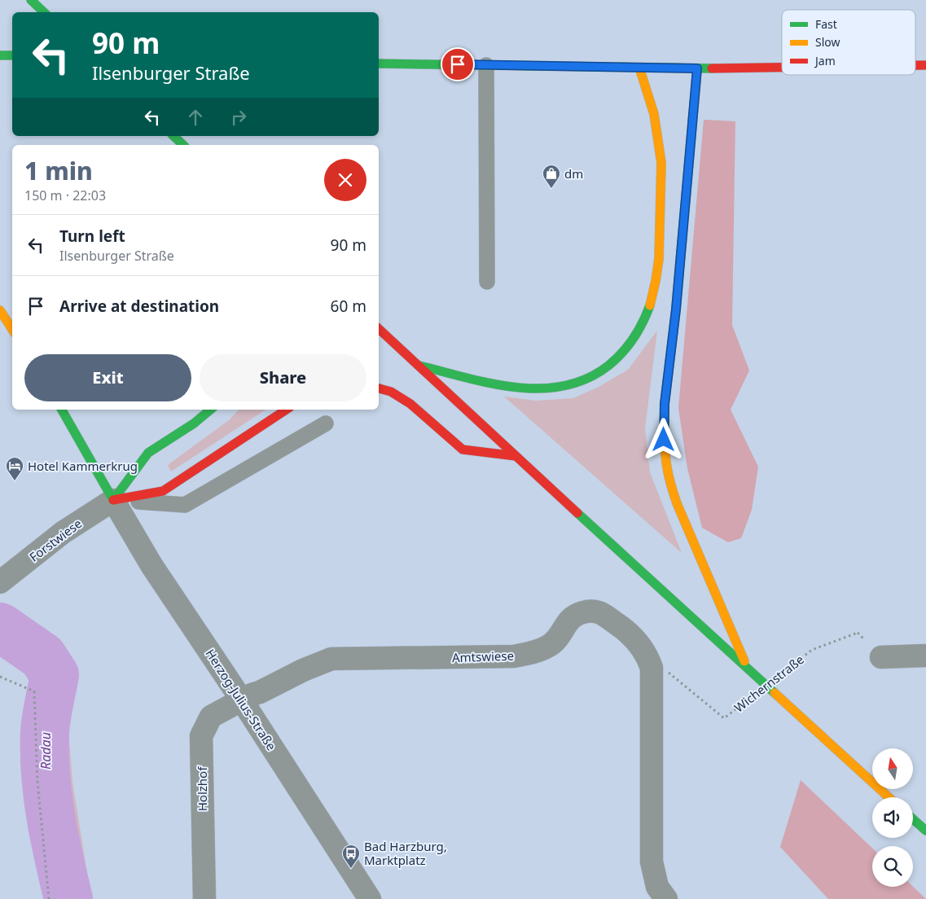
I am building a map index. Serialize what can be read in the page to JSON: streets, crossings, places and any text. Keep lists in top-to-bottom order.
{
  "streets": {
    "main road": ["Herzog-Julius-Straße"],
    "street": ["Forstwiese", "Amtswiese", "Holzhof"],
    "path": ["Wichernstraße"]
  },
  "crossings": [
    ["Forstwiese", "Herzog-Julius-Straße"],
    ["Amtswiese", "Herzog-Julius-Straße"],
    ["Amtswiese", "Holzhof"],
    ["Herzog-Julius-Straße", "Holzhof"]
  ],
  "water": ["Radau"],
  "places": {
    "shop": ["dm"],
    "hotel": ["Hotel Kammerkrug"],
    "bus stop": ["Bad Harzburg, Marktplatz"]
  },
  "legend": ["Fast", "Slow", "Jam"],
  "north": "top",
  "page": {
    "turn": ["90 m", "Ilsenburger Straße"],
    "heading": ["1 min", "150 m · 22:03"],
    "list": [
      {
        "name": "Turn left",
        "note": "Ilsenburger Straße",
        "value": "90 m"
      },
      {
        "name": "Arrive at destination",
        "value": "60 m"
      }
    ],
    "buttons": ["Exit", "Share"]
  }
}
